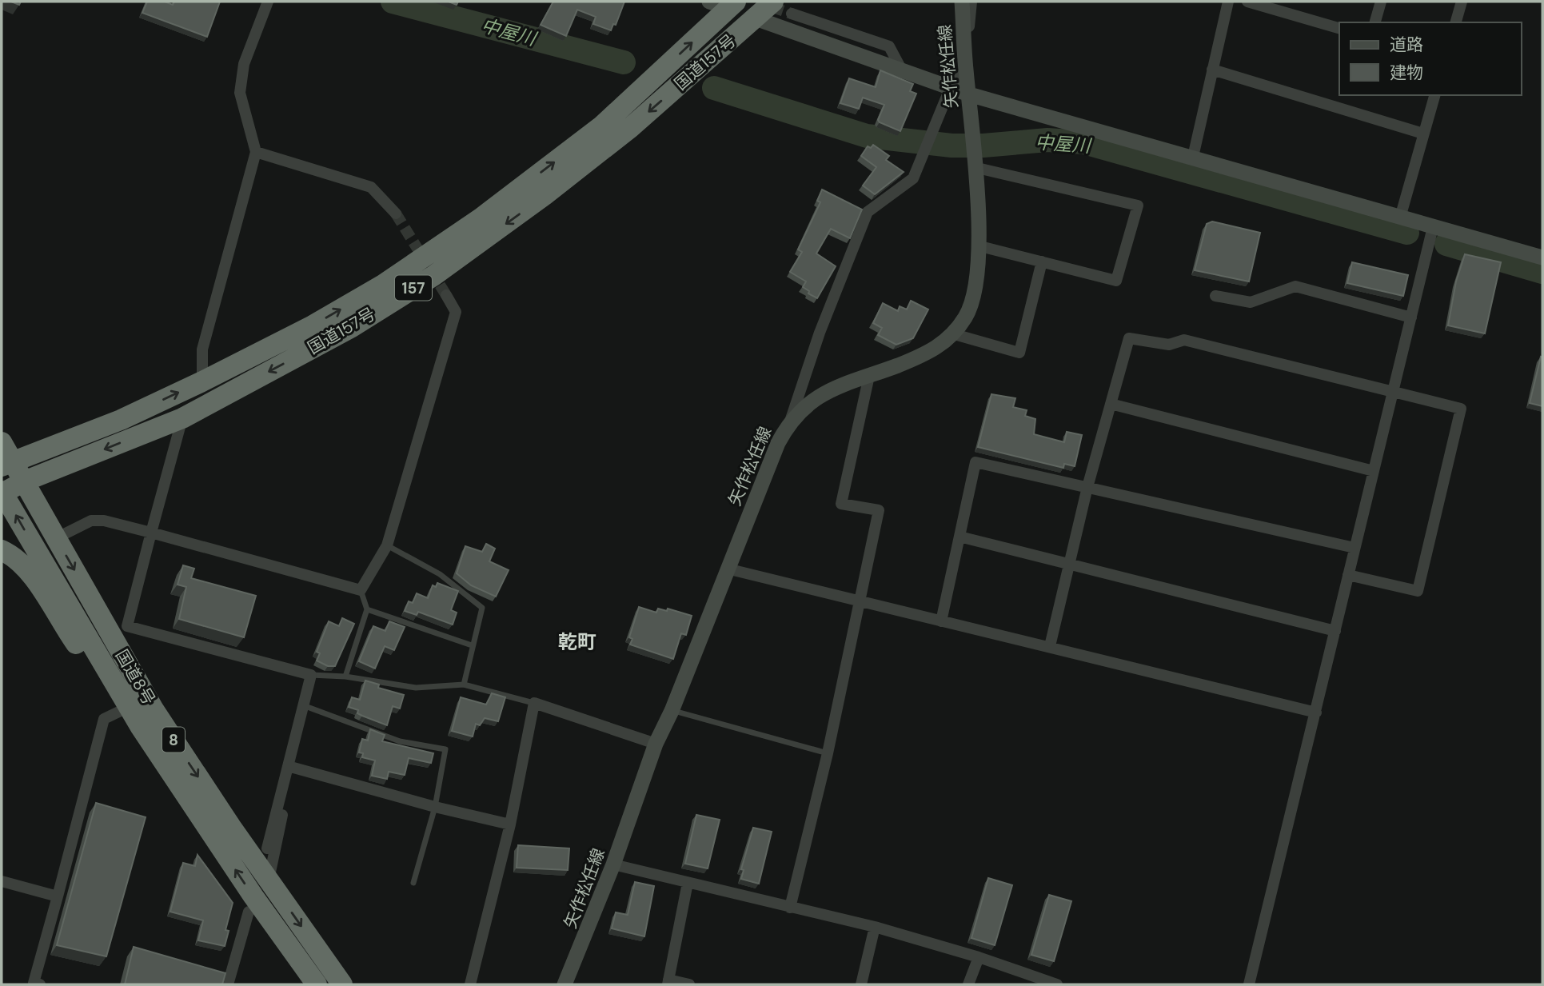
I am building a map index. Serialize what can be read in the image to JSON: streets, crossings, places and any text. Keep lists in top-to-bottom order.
{
  "streets": {
    "highway": [
      "国道157号",
      "157",
      "国道8号",
      "8"
    ],
    "main road": ["矢作松任線"]
  },
  "crossings": [
    ["国道157号", "国道8号"]
  ],
  "districts": ["乾町"],
  "water": ["中屋川"],
  "legend": ["道路", "建物"]
}
